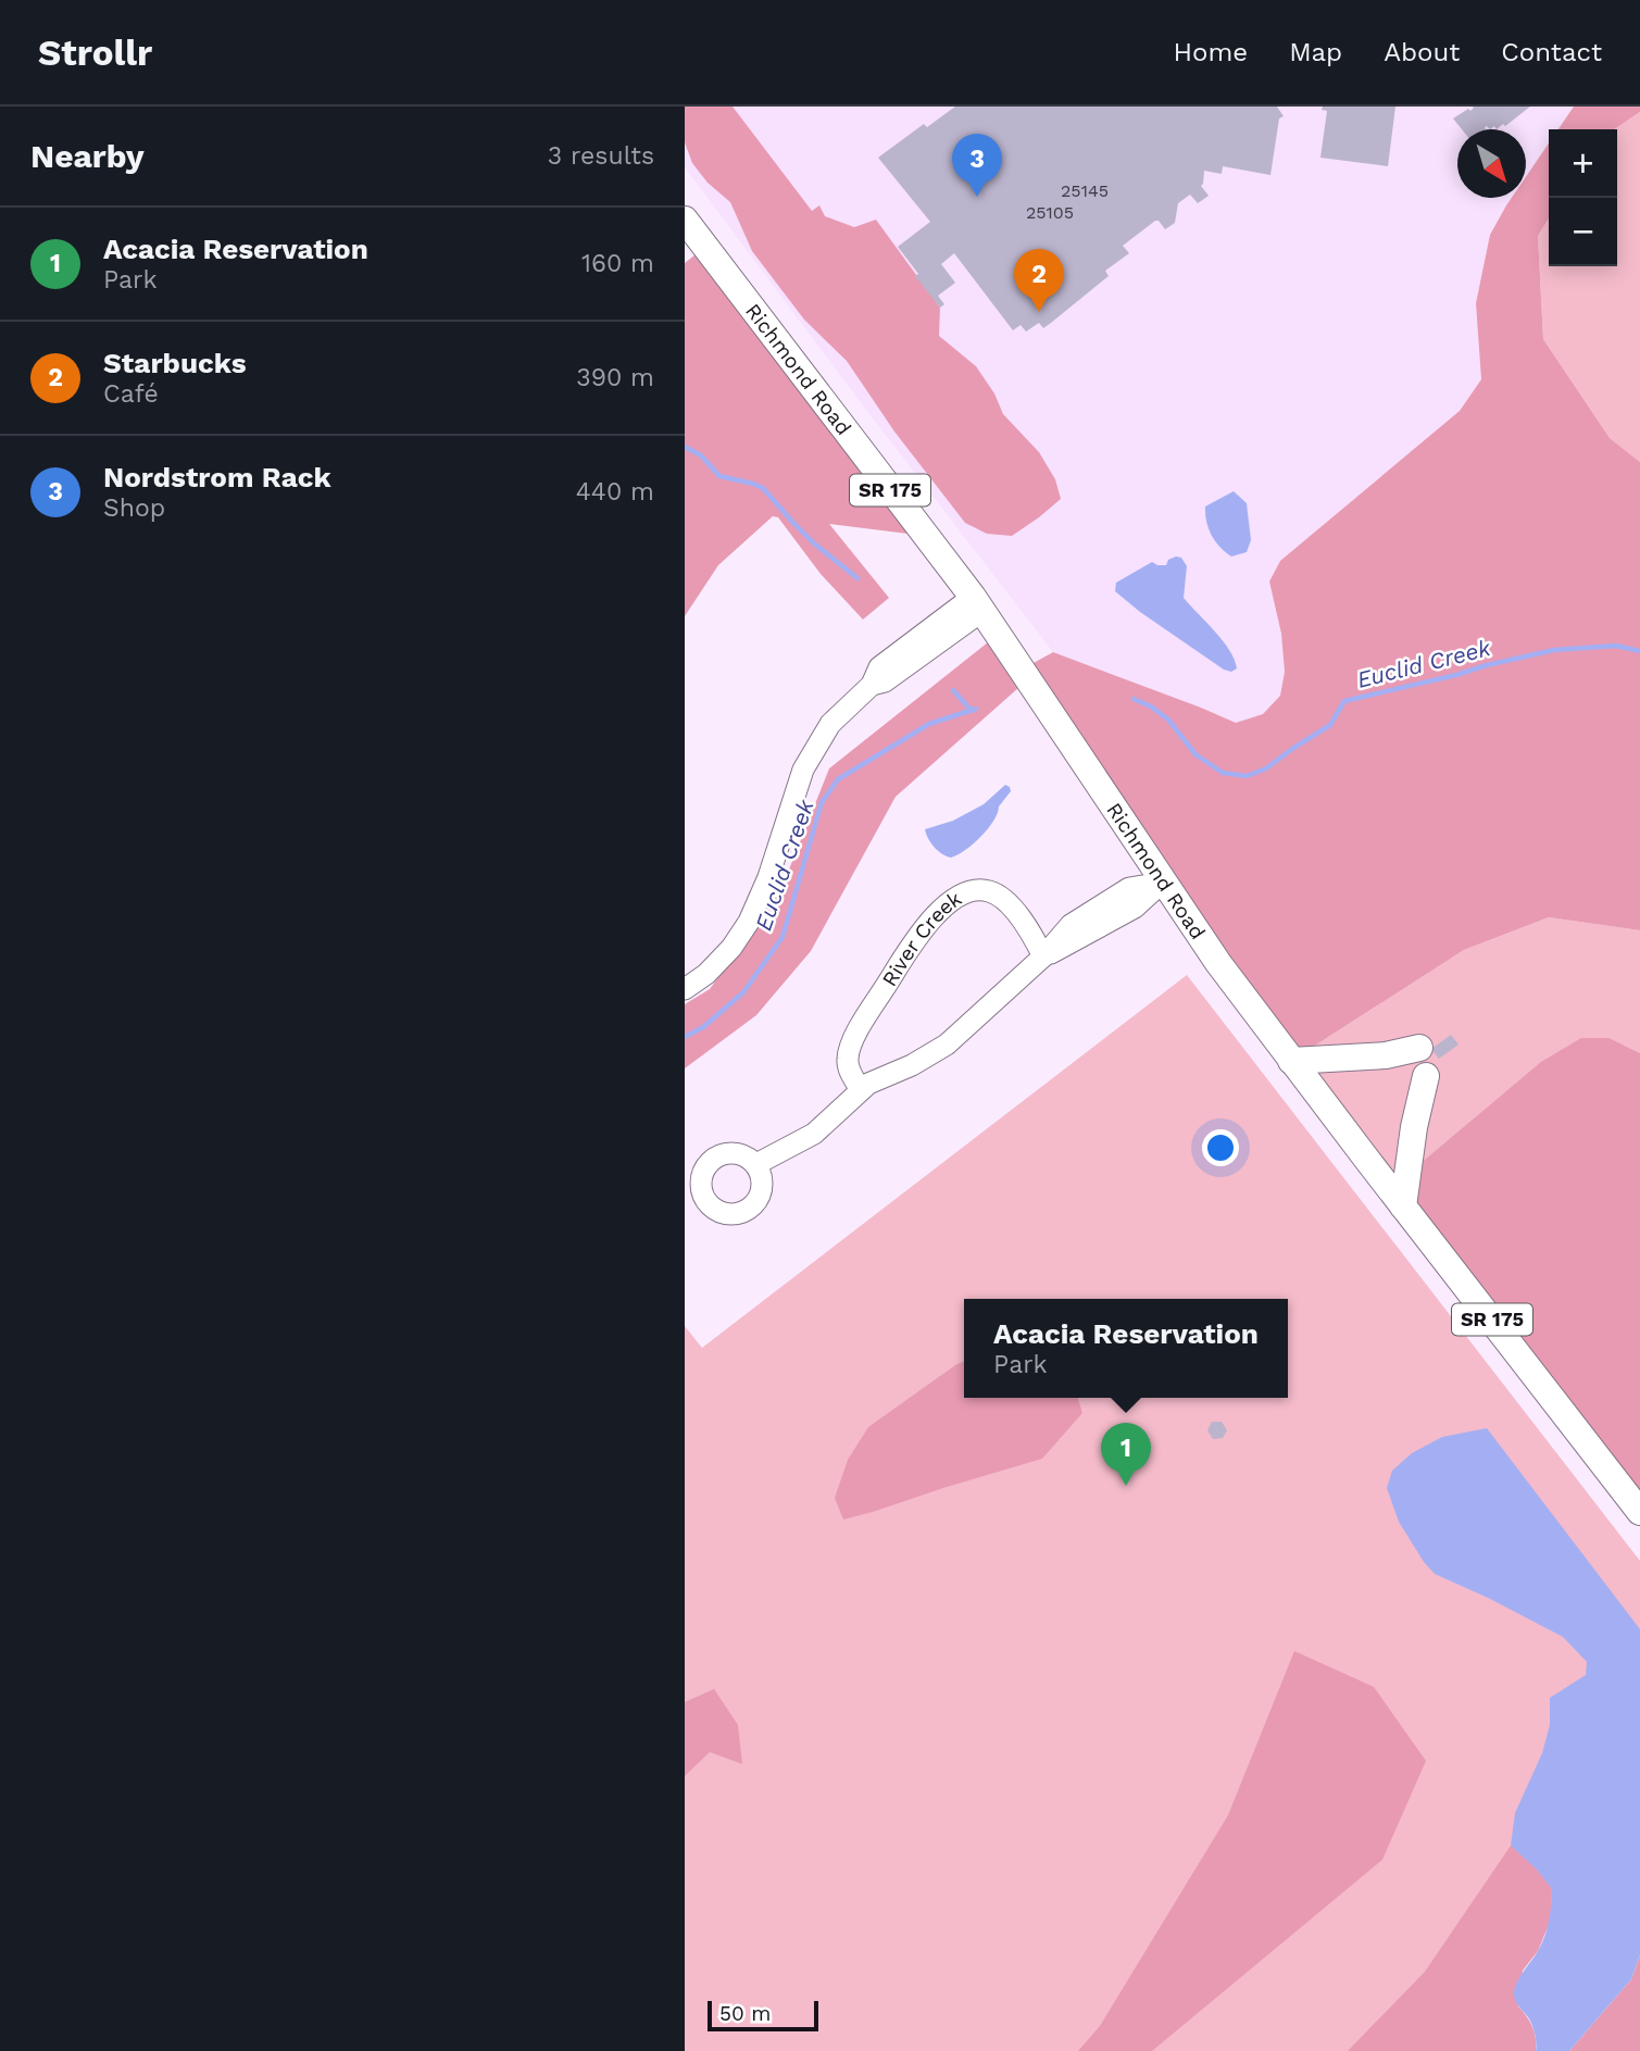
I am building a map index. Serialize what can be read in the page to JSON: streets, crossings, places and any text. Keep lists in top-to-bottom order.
{
  "streets": {
    "main road": ["Richmond Road", "SR 175"],
    "street": ["River Creek"]
  },
  "water": ["Euclid Creek"],
  "house_numbers": ["25145", "25105"],
  "scale_bar": "50 m",
  "north": "bottom right",
  "page": {
    "header": "Strollr",
    "nav": [
      "Home",
      "Map",
      "About",
      "Contact"
    ],
    "heading": ["Nearby", "3 results"],
    "map_buttons": ["+", "−"],
    "pins": ["3", "2", "1"],
    "list": [
      {
        "mark": "1",
        "name": "Acacia Reservation",
        "note": "Park",
        "value": "160 m"
      },
      {
        "mark": "2",
        "name": "Starbucks",
        "note": "Café",
        "value": "390 m"
      },
      {
        "mark": "3",
        "name": "Nordstrom Rack",
        "note": "Shop",
        "value": "440 m"
      }
    ],
    "popup": ["Acacia Reservation", "Park"],
    "scale": "50 m"
  }
}
